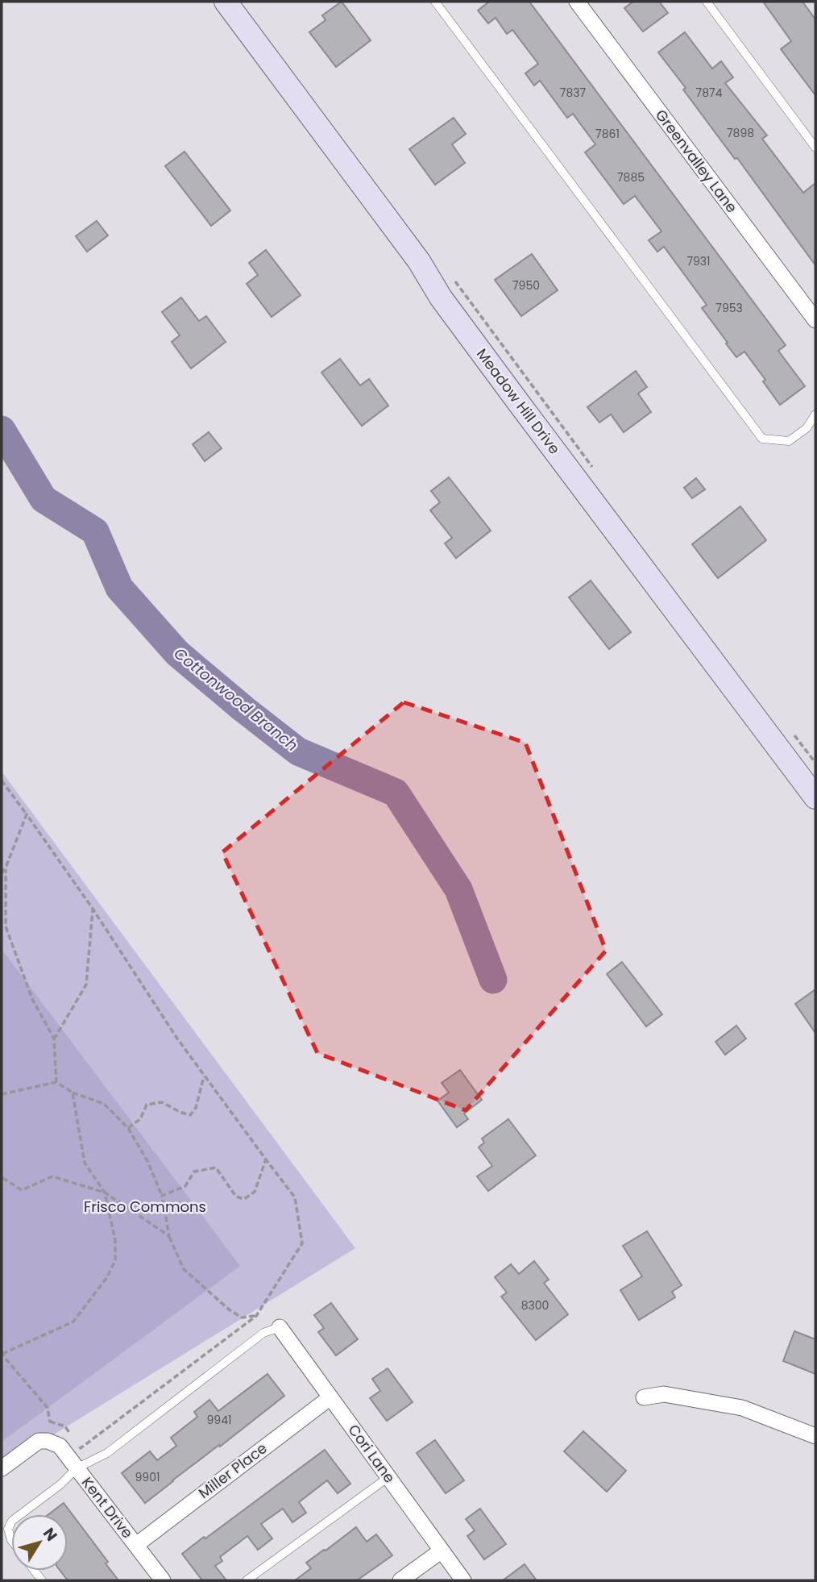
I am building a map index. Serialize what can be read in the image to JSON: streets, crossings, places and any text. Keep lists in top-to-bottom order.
{
  "streets": {
    "street": [
      "Greenvalley Lane",
      "Meadow Hill Drive",
      "Cori Lane",
      "Miller Place",
      "Kent Drive"
    ]
  },
  "crossings": [
    ["Cori Lane", "Miller Place"],
    ["Miller Place", "Kent Drive"]
  ],
  "water": ["Cottonwood Branch"],
  "parks": ["Frisco Commons"],
  "house_numbers": [
    "7837",
    "7874",
    "7898",
    "7861",
    "7885",
    "7931",
    "7950",
    "7953",
    "8300",
    "9941",
    "9901"
  ],
  "north": "top right"
}
